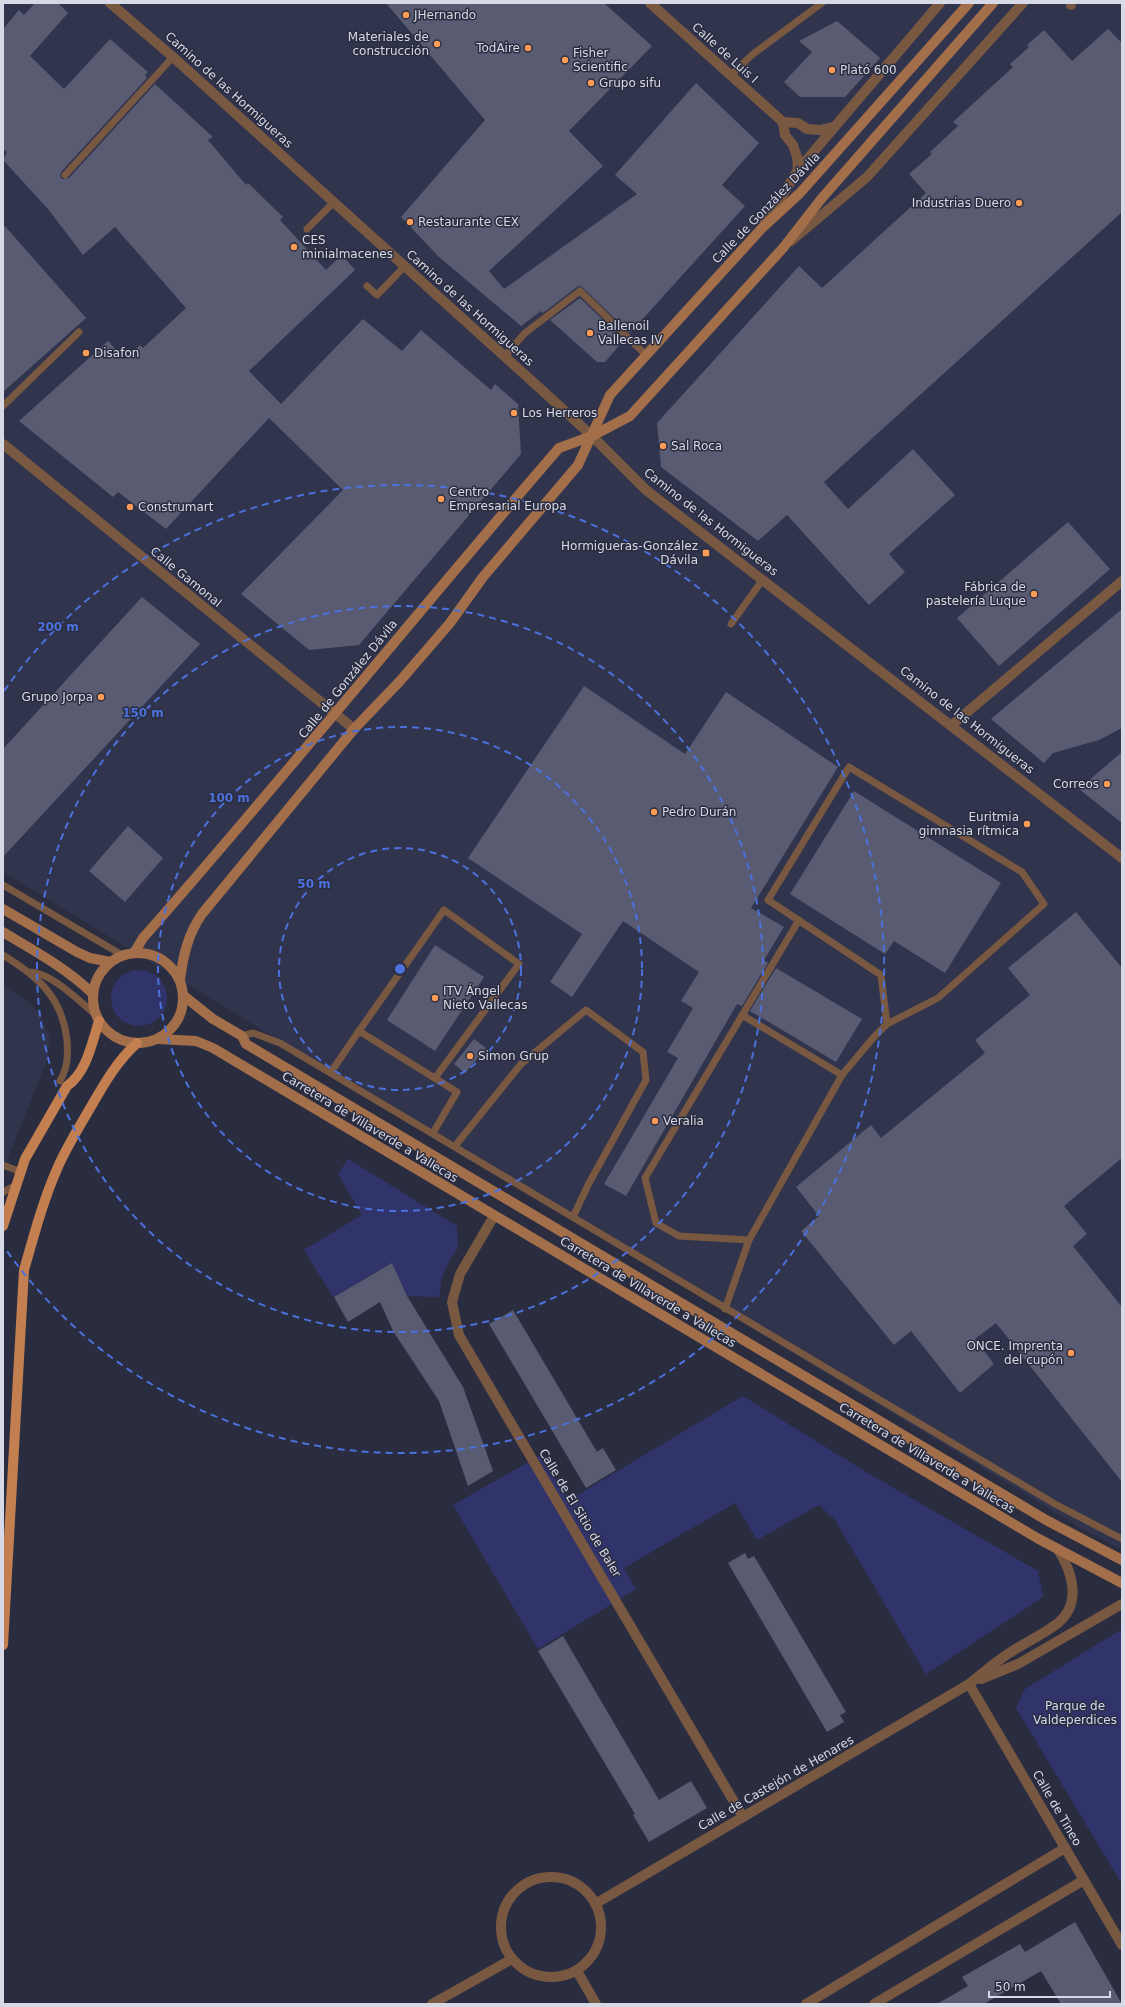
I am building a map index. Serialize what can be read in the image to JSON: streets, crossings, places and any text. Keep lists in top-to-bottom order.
{
  "streets": {
    "main road": ["Calle de González Dávila", "Carretera de Villaverde a Vallecas"],
    "street": [
      "Calle de Luis I",
      "Camino de las Hormigueras",
      "Calle Gamonal",
      "Calle de El Sitio de Baler",
      "Calle de Castejón de Henares",
      "Calle de Tineo"
    ]
  },
  "crossings": [
    ["Calle de Luis I", "Calle de González Dávila"],
    ["Camino de las Hormigueras", "Calle de González Dávila"],
    ["Calle de González Dávila", "Calle Gamonal"],
    ["Calle de González Dávila", "Carretera de Villaverde a Vallecas"],
    ["Carretera de Villaverde a Vallecas", "Calle de El Sitio de Baler"],
    ["Carretera de Villaverde a Vallecas", "Calle de Castejón de Henares"],
    ["Calle de El Sitio de Baler", "Calle de Castejón de Henares"],
    ["Calle de Castejón de Henares", "Calle de Tineo"]
  ],
  "parks": ["Parque de Valdeperdices"],
  "places": {
    "other": [
      "JHernando",
      "Materiales de construcción",
      "TodAire",
      "Fisher Scientific",
      "Plató 600",
      "Grupo sifu",
      "Industrias Duero",
      "Restaurante CEX",
      "CES minialmacenes",
      "Ballenoil Vallecas IV",
      "Disafon",
      "Los Herreros",
      "Sal Roca",
      "Centro Empresarial Europa",
      "Construmart",
      "Fábrica de pastelería Luque",
      "Grupo Jorpa",
      "Correos",
      "Pedro Durán",
      "Euritmia gimnasia rítmica",
      "ITV Ángel Nieto Vallecas",
      "Simon Grup",
      "Veralia",
      "ONCE. Imprenta del cupón"
    ],
    "transit": ["Hormigueras-González Dávila"]
  },
  "scale_bar": "50 m",
  "rings": [
    "200 m",
    "150 m",
    "100 m",
    "50 m"
  ]
}
